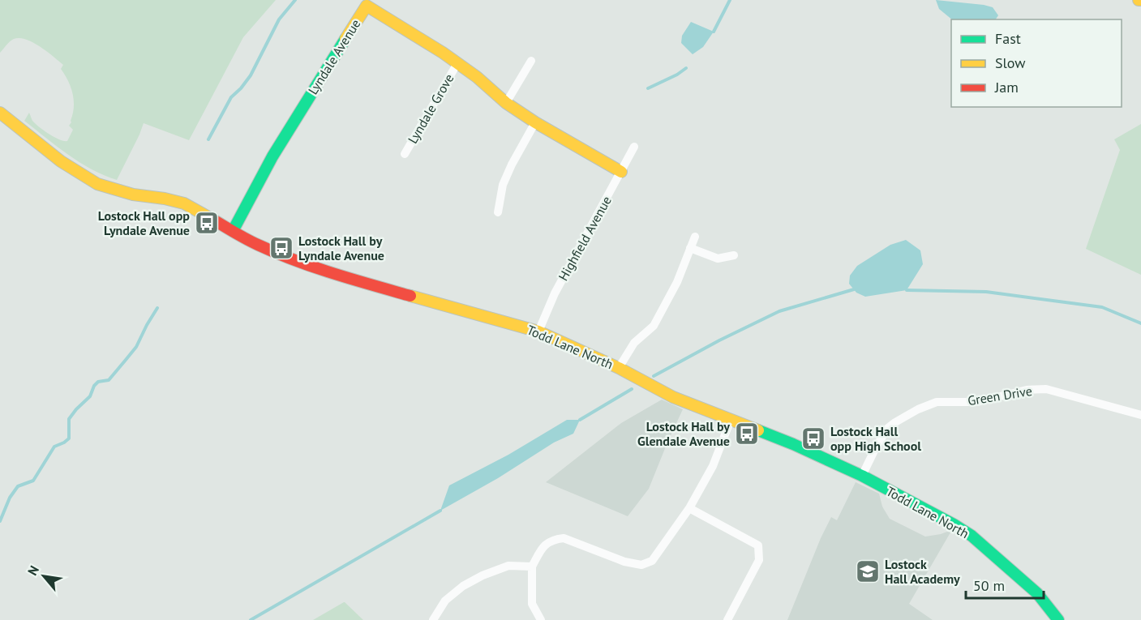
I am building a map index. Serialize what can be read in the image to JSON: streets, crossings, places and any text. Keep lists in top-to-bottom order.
{
  "streets": {
    "street": [
      "Lyndale Avenue",
      "Lyndale Grove",
      "Highfield Avenue",
      "Todd Lane North",
      "Green Drive"
    ]
  },
  "crossings": [
    ["Lyndale Avenue", "Lyndale Grove"],
    ["Lyndale Avenue", "Highfield Avenue"],
    ["Lyndale Avenue", "Todd Lane North"],
    ["Highfield Avenue", "Todd Lane North"],
    ["Todd Lane North", "Green Drive"]
  ],
  "places": {
    "bus stop": [
      "Lostock Hall opp Lyndale Avenue",
      "Lostock Hall by Lyndale Avenue",
      "Lostock Hall by Glendale Avenue",
      "Lostock Hall opp High School"
    ],
    "school or university": ["Lostock Hall Academy"]
  },
  "legend": ["Fast", "Slow", "Jam"],
  "scale_bar": "50 m",
  "north": "top left"
}
